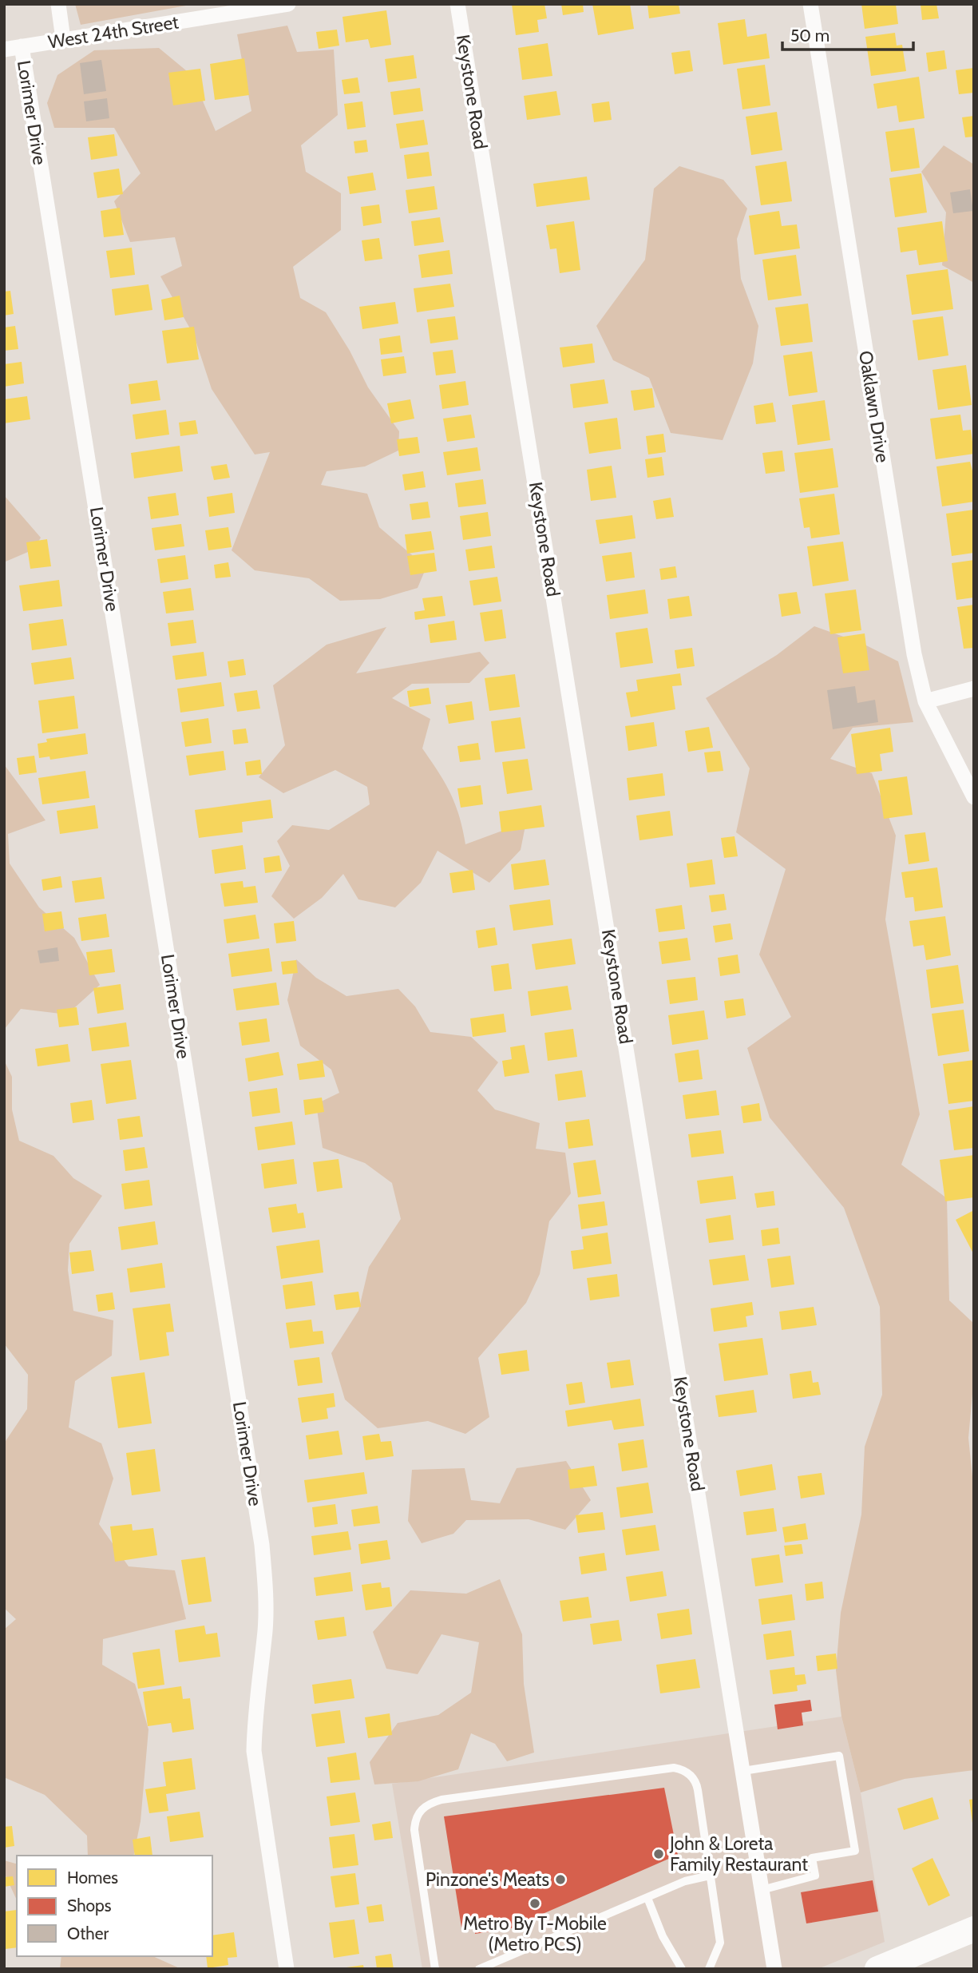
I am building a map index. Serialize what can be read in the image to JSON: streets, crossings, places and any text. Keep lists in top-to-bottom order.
{
  "streets": {
    "street": [
      "West 24th Street",
      "Keystone Road",
      "Lorimer Drive",
      "Oaklawn Drive"
    ]
  },
  "crossings": [
    ["West 24th Street", "Lorimer Drive"]
  ],
  "places": ["John & Loreta Family Restaurant", "Pinzone's Meats", "Metro By T-Mobile (Metro PCS)"],
  "legend": ["Homes", "Shops", "Other"],
  "scale_bar": "50 m"
}
